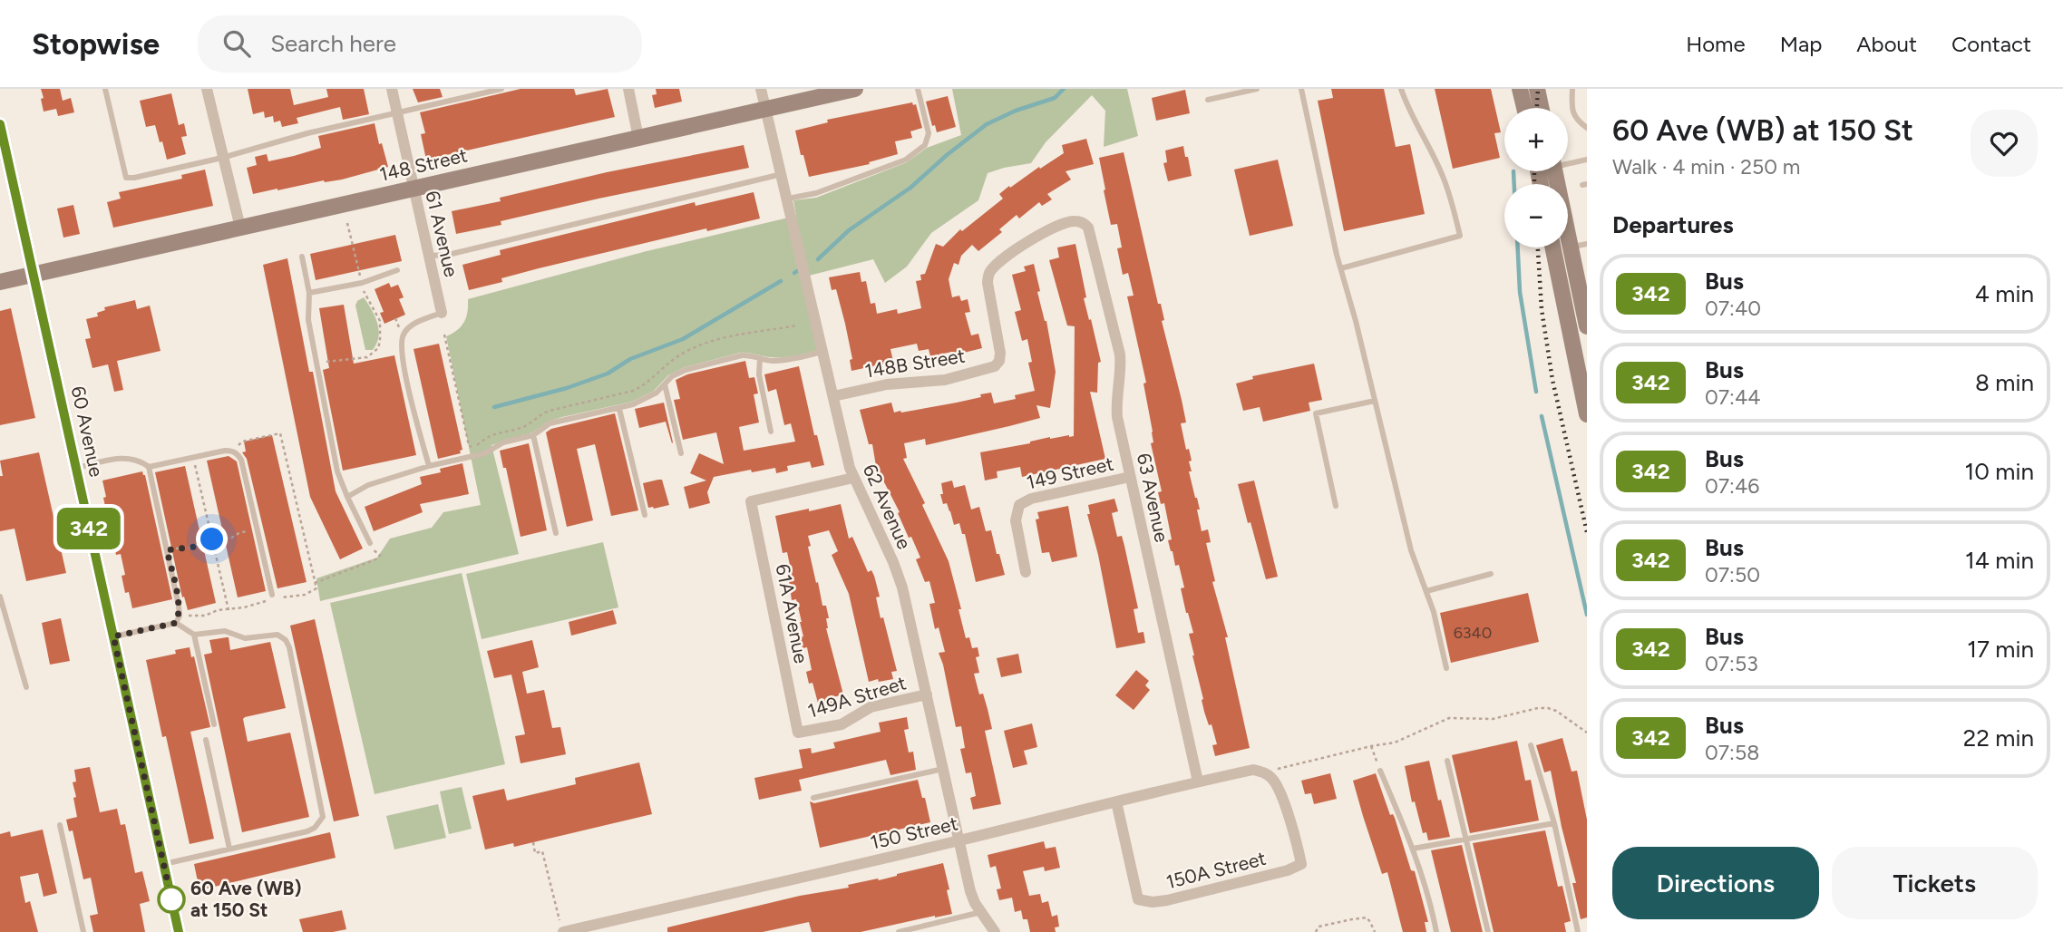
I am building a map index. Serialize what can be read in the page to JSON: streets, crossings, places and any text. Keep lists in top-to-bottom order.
{
  "streets": {
    "main road": ["148 Street"],
    "street": [
      "61 Avenue",
      "148B Street",
      "60 Avenue",
      "149 Street",
      "63 Avenue",
      "62 Avenue",
      "61A Avenue",
      "149A Street",
      "150 Street",
      "150A Street"
    ]
  },
  "crossings": [
    ["148 Street", "61 Avenue"],
    ["148 Street", "60 Avenue"],
    ["148 Street", "62 Avenue"],
    ["148B Street", "63 Avenue"],
    ["148B Street", "62 Avenue"],
    ["149 Street", "63 Avenue"],
    ["63 Avenue", "150 Street"],
    ["62 Avenue", "61A Avenue"],
    ["62 Avenue", "149A Street"],
    ["62 Avenue", "150 Street"],
    ["61A Avenue", "149A Street"],
    ["150 Street", "150A Street"]
  ],
  "places": ["60 Ave (WB) at 150 St"],
  "lines": ["bus line 342"],
  "house_numbers": ["6340"],
  "page": {
    "header": "Stopwise",
    "search": "Search here",
    "nav": [
      "Home",
      "Map",
      "About",
      "Contact"
    ],
    "on_map": "342",
    "heading": [
      ["60 Ave (WB) at 150 St", "Walk · 4 min · 250 m"],
      "Departures"
    ],
    "map_buttons": ["+", "−"],
    "list": [
      {
        "mark": "342",
        "name": "Bus",
        "note": "07:40",
        "value": "4 min"
      },
      {
        "mark": "342",
        "name": "Bus",
        "note": "07:44",
        "value": "8 min"
      },
      {
        "mark": "342",
        "name": "Bus",
        "note": "07:46",
        "value": "10 min"
      },
      {
        "mark": "342",
        "name": "Bus",
        "note": "07:50",
        "value": "14 min"
      },
      {
        "mark": "342",
        "name": "Bus",
        "note": "07:53",
        "value": "17 min"
      },
      {
        "mark": "342",
        "name": "Bus",
        "note": "07:58",
        "value": "22 min"
      }
    ],
    "buttons": ["Directions", "Tickets"]
  }
}
